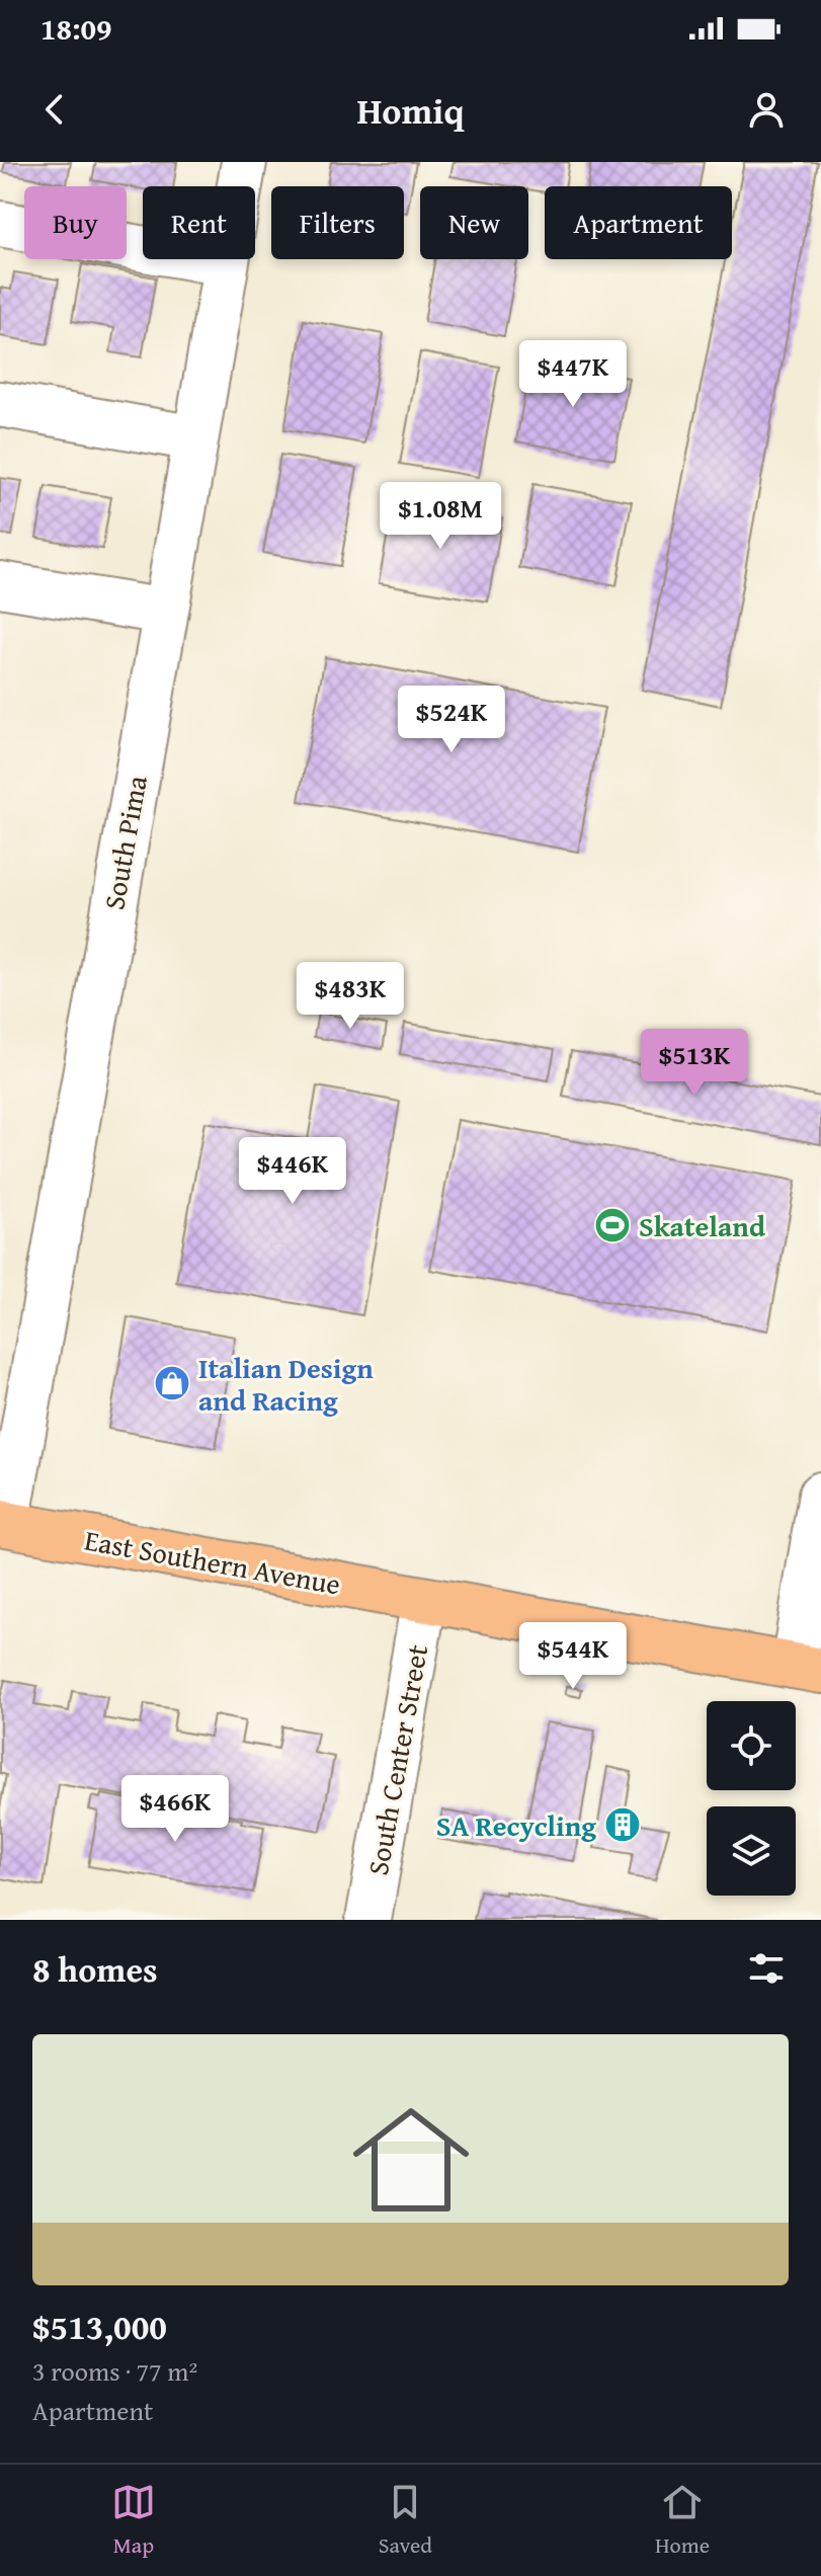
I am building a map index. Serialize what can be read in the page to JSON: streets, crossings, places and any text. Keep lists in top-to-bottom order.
{
  "streets": {
    "main road": ["East Southern Avenue"],
    "street": ["South Pima", "South Center Street"]
  },
  "crossings": [
    ["South Pima", "East Southern Avenue"],
    ["East Southern Avenue", "South Center Street"]
  ],
  "places": {
    "sports": ["Skateland"],
    "shop": ["Italian Design and Racing"],
    "building": ["SA Recycling"]
  },
  "page": {
    "status": "18:09",
    "header": "Homiq",
    "chip": [
      "Buy",
      "Rent",
      "Filters",
      "New",
      "Apartment"
    ],
    "price": [
      "$447K",
      "$1.08M",
      "$524K",
      "$483K",
      "$513K",
      "$446K",
      "$544K",
      "$466K"
    ],
    "heading": "8 homes",
    "list": [
      {
        "name": "$513,000",
        "note": "3 rooms · 77 m² · Apartment"
      }
    ],
    "tabs": ["Map", "Saved", "Home"]
  }
}
